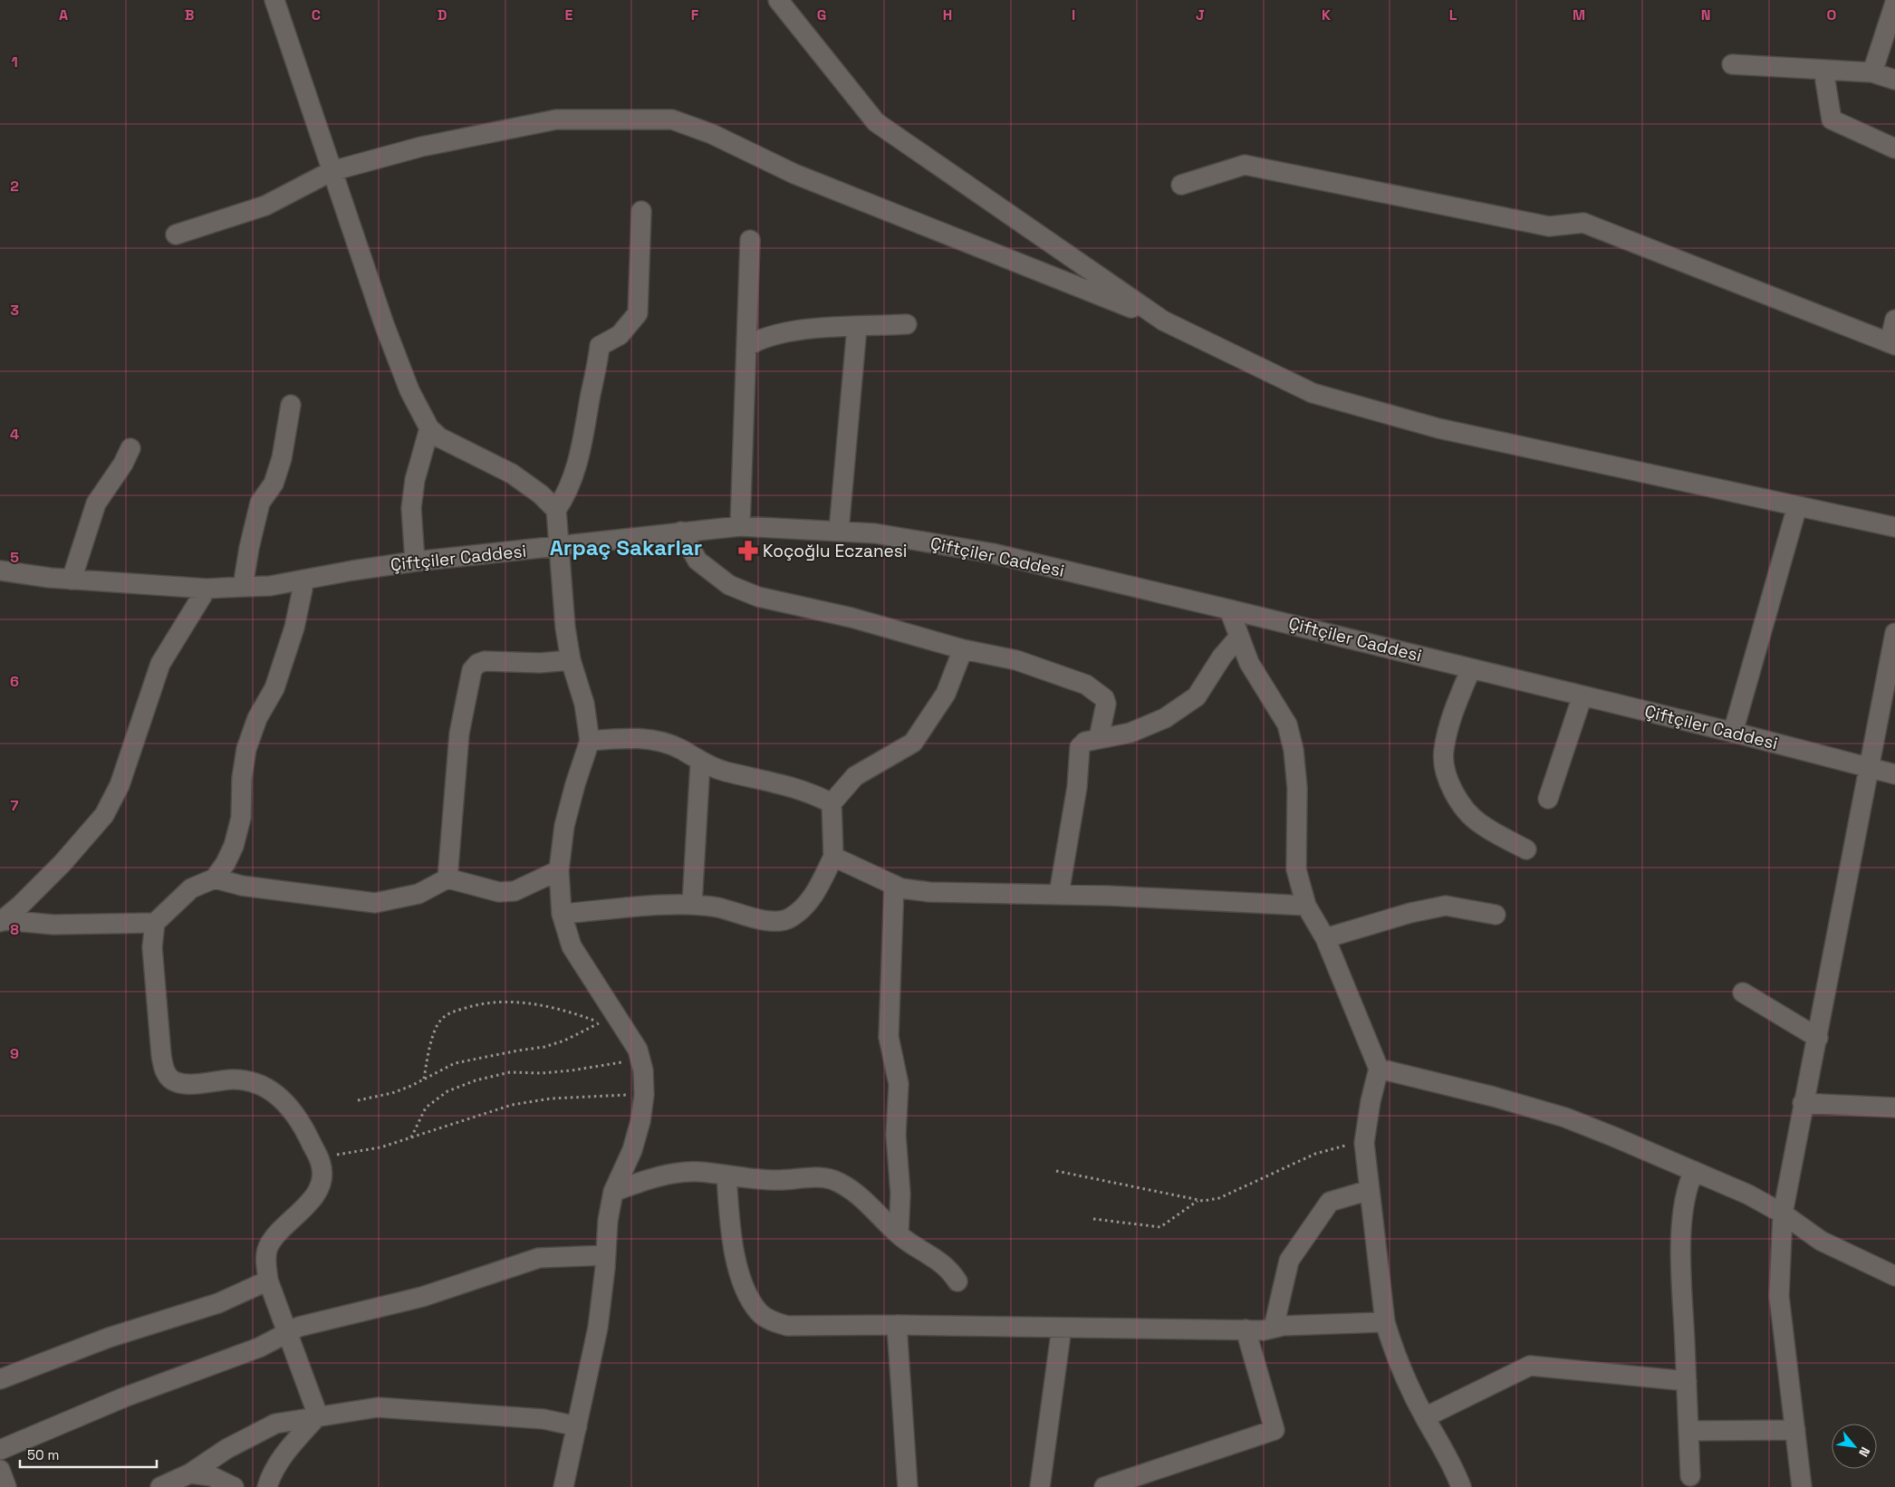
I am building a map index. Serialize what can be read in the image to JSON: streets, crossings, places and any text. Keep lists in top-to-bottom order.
{
  "streets": {
    "street": ["Çiftçiler Caddesi"]
  },
  "districts": ["Arpaç Sakarlar"],
  "places": {
    "pharmacy": ["Koçoğlu Eczanesi"]
  },
  "scale_bar": "50 m",
  "north": "bottom right",
  "grid": {
    "columns": [
      "A",
      "B",
      "C",
      "D",
      "E",
      "F",
      "G",
      "H",
      "I",
      "J",
      "K",
      "L",
      "M",
      "N",
      "O"
    ],
    "rows": [
      "1",
      "2",
      "3",
      "4",
      "5",
      "6",
      "7",
      "8",
      "9"
    ]
  }
}
